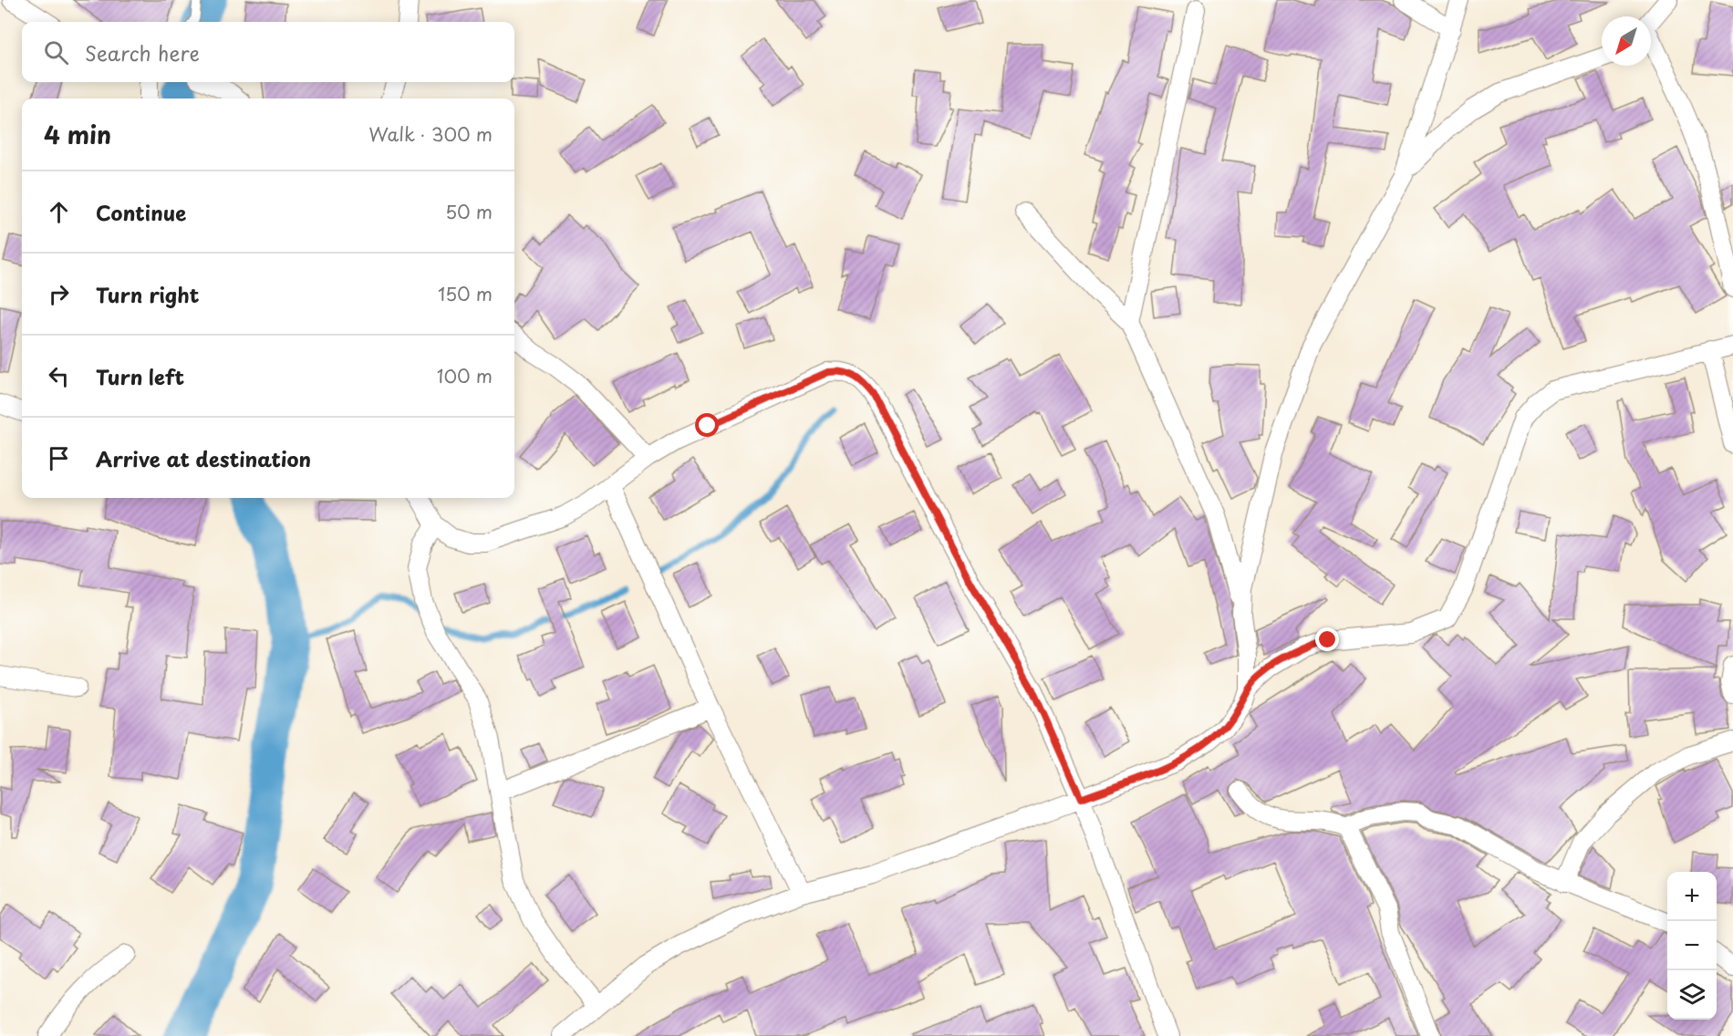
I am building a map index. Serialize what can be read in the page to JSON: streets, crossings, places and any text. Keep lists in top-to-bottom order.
{
  "north": "bottom left",
  "page": {
    "search": "Search here",
    "heading": ["4 min", "Walk · 300 m"],
    "list": [
      ["Continue", "50 m"],
      ["Turn right", "150 m"],
      ["Turn left", "100 m"],
      "Arrive at destination"
    ],
    "map_buttons": ["+", "−"]
  }
}
